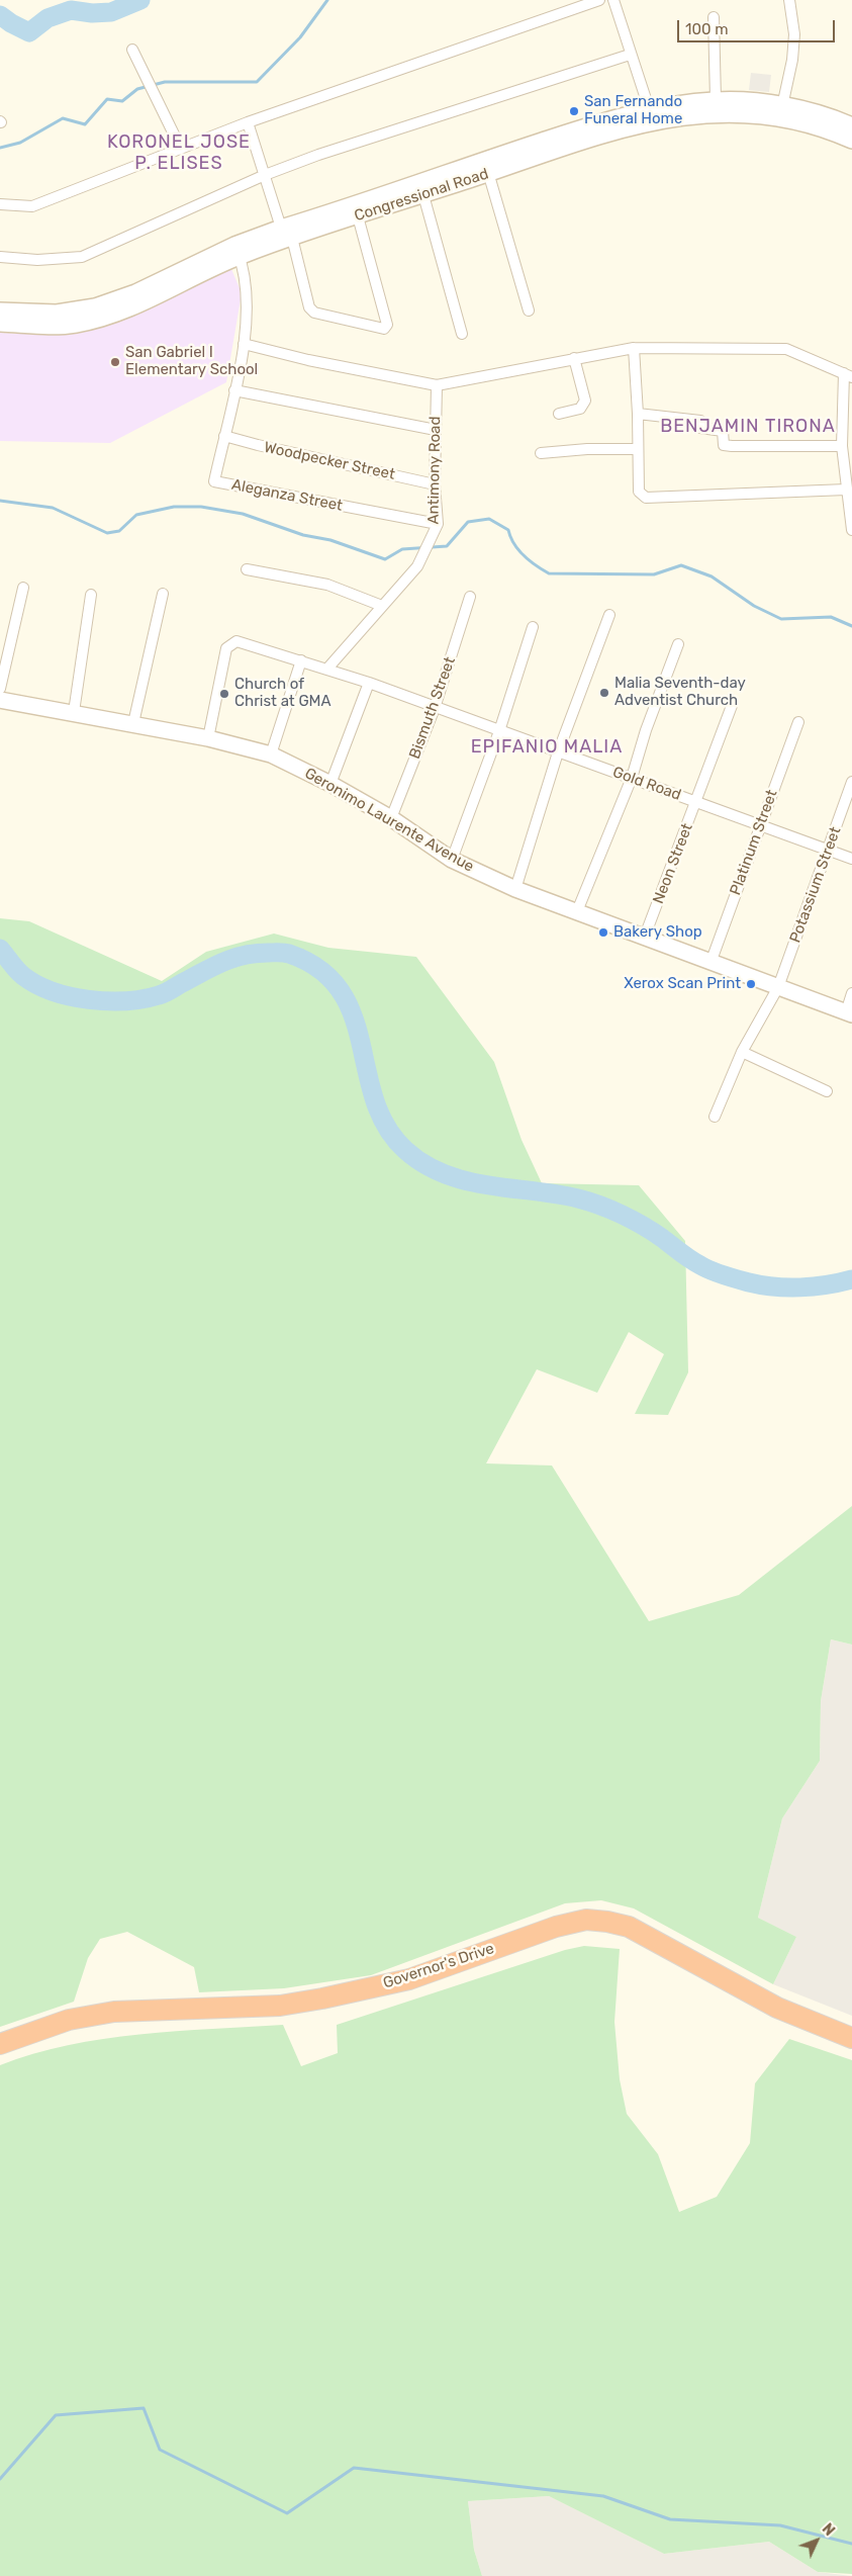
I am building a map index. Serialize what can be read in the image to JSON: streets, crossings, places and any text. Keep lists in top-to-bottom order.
{
  "streets": {
    "highway": ["Governor's Drive"],
    "main road": ["Congressional Road", "Geronimo Laurente Avenue"],
    "street": [
      "Woodpecker Street",
      "Antimony Road",
      "Aleganza Street",
      "Bismuth Street",
      "Gold Road",
      "Platinum Street",
      "Neon Street",
      "Potassium Street"
    ]
  },
  "crossings": [
    ["Congressional Road", "Aleganza Street"],
    ["Woodpecker Street", "Antimony Road"],
    ["Woodpecker Street", "Aleganza Street"],
    ["Antimony Road", "Aleganza Street"],
    ["Antimony Road", "Gold Road"],
    ["Bismuth Street", "Gold Road"],
    ["Bismuth Street", "Geronimo Laurente Avenue"],
    ["Gold Road", "Platinum Street"],
    ["Gold Road", "Neon Street"],
    ["Gold Road", "Potassium Street"],
    ["Geronimo Laurente Avenue", "Platinum Street"],
    ["Geronimo Laurente Avenue", "Neon Street"],
    ["Geronimo Laurente Avenue", "Potassium Street"]
  ],
  "districts": ["KORONEL JOSE P. ELISES", "BENJAMIN TIRONA", "EPIFANIO MALIA"],
  "places": [
    "San Fernando Funeral Home",
    "San Gabriel I Elementary School",
    "Malia Seventh-day Adventist Church",
    "Church of Christ at GMA",
    "Bakery Shop",
    "Xerox Scan Print"
  ],
  "scale_bar": "100 m",
  "north": "top right"
}
